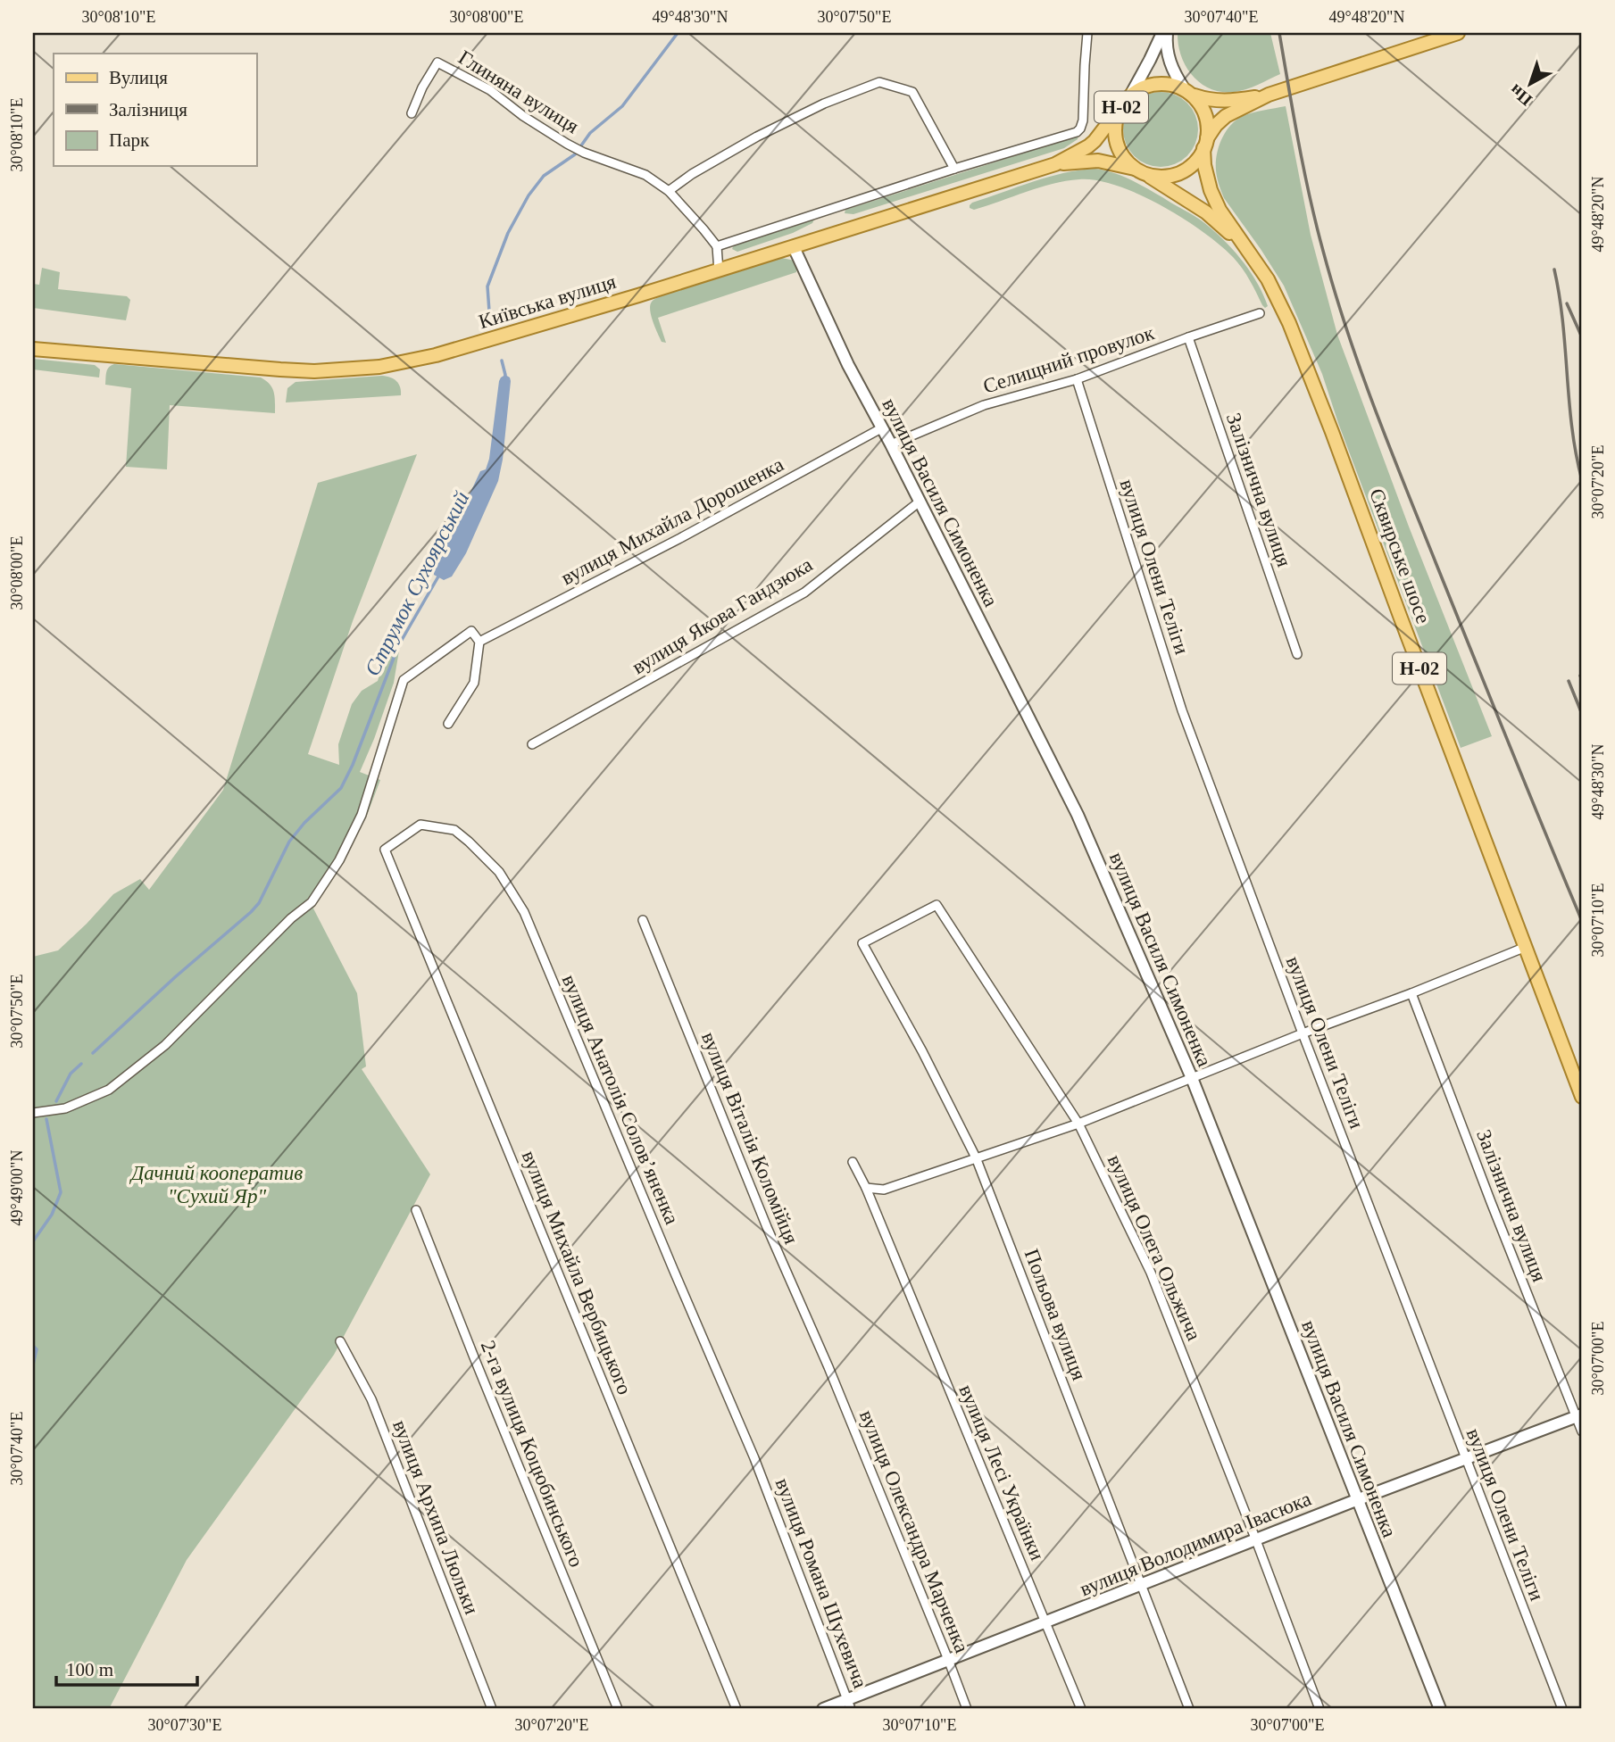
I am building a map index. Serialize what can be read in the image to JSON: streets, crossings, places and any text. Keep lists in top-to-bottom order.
{
  "streets": {
    "main road": ["Н-02", "Київська вулиця", "Сквирське шосе"],
    "street": [
      "Глиняна вулиця",
      "Селищний провулок",
      "Залізнична вулиця",
      "вулиця Василя Симоненка",
      "вулиця Михайла Дорошенка",
      "вулиця Олени Теліги",
      "вулиця Якова Гандзюка",
      "вулиця Анатолія Соловʼяненка",
      "вулиця Віталія Коломійця",
      "вулиця Олега Ольжича",
      "вулиця Михайла Вербицького",
      "Польова вулиця",
      "2-га вулиця Коцюбинського",
      "вулиця Лесі Українки",
      "вулиця Архипа Люльки",
      "вулиця Олександра Марченка",
      "вулиця Володимира Івасюка",
      "вулиця Романа Шухевича"
    ]
  },
  "crossings": [
    ["Н-02", "Київська вулиця"],
    ["Н-02", "Сквирське шосе"],
    ["Київська вулиця", "вулиця Василя Симоненка"],
    ["Київська вулиця", "Сквирське шосе"],
    ["Селищний провулок", "Залізнична вулиця"],
    ["Селищний провулок", "вулиця Василя Симоненка"],
    ["Селищний провулок", "вулиця Олени Теліги"],
    ["Залізнична вулиця", "вулиця Володимира Івасюка"],
    ["вулиця Василя Симоненка", "вулиця Михайла Дорошенка"],
    ["вулиця Василя Симоненка", "вулиця Якова Гандзюка"],
    ["вулиця Василя Симоненка", "вулиця Володимира Івасюка"],
    ["вулиця Олени Теліги", "вулиця Володимира Івасюка"],
    ["вулиця Анатолія Соловʼяненка", "вулиця Михайла Вербицького"],
    ["вулиця Анатолія Соловʼяненка", "вулиця Романа Шухевича"],
    ["вулиця Віталія Коломійця", "вулиця Олександра Марченка"],
    ["вулиця Олега Ольжича", "Польова вулиця"],
    ["вулиця Олега Ольжича", "вулиця Володимира Івасюка"],
    ["Польова вулиця", "вулиця Володимира Івасюка"],
    ["вулиця Лесі Українки", "вулиця Володимира Івасюка"],
    ["вулиця Олександра Марченка", "вулиця Володимира Івасюка"],
    ["вулиця Володимира Івасюка", "вулиця Романа Шухевича"]
  ],
  "water": ["Струмок Сухоярський"],
  "parks": ["Дачний кооператив \"Сухий Яр\""],
  "legend": ["Вулиця", "Залізниця", "Парк"],
  "scale_bar": "100 m",
  "north": "bottom left",
  "coordinates": [
    "30°08'10\"E",
    "30°08'00\"E",
    "49°48'30\"N",
    "30°07'50\"E",
    "30°07'40\"E",
    "49°48'20\"N",
    "30°07'20\"E",
    "30°07'10\"E",
    "49°49'00\"N",
    "30°07'00\"E",
    "30°07'30\"E"
  ]
}
